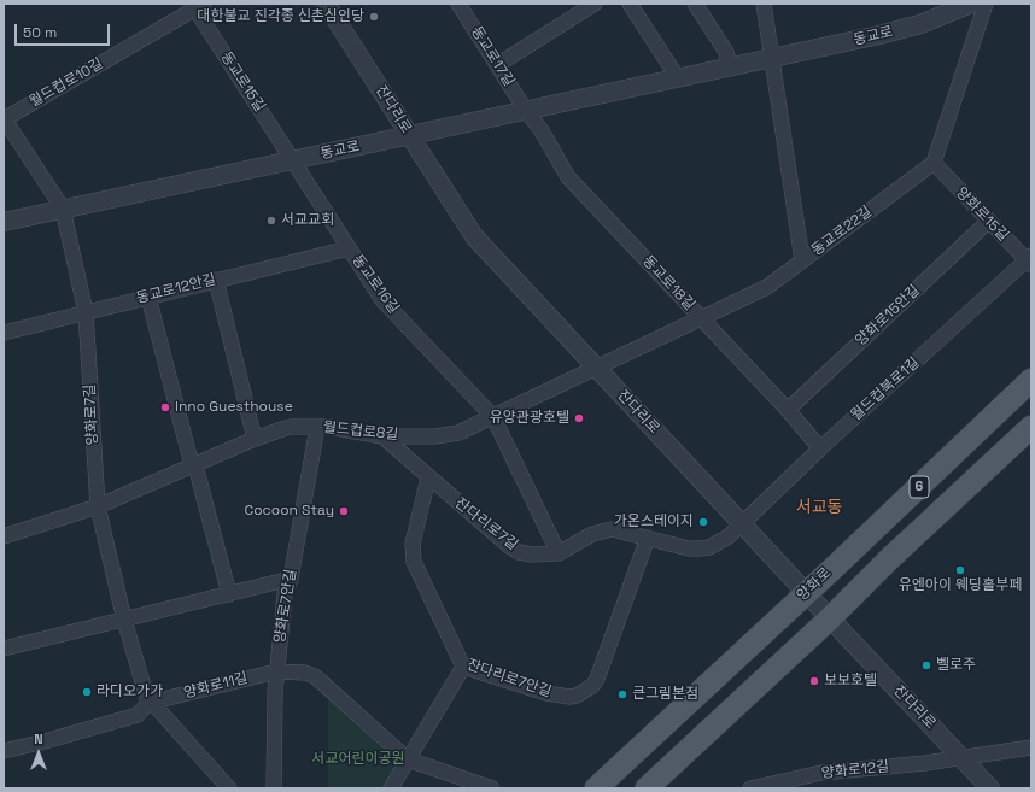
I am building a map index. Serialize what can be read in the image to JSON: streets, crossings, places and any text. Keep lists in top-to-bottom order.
{
  "streets": {
    "main road": ["6", "양화로"],
    "street": [
      "동교로",
      "동교로17길",
      "동교로15길",
      "월드컵로10길",
      "잔다리로",
      "양화로15길",
      "동교로22길",
      "동교로18길",
      "동교로16길",
      "동교로12안길",
      "양화로15안길",
      "월드컵북로1길",
      "양화로7길",
      "월드컵로8길",
      "잔다리로7길",
      "양화로7안길",
      "잔다리로7안길",
      "양화로11길",
      "양화로12길"
    ]
  },
  "crossings": [
    ["동교로", "동교로17길"],
    ["동교로", "동교로15길"],
    ["동교로", "잔다리로"],
    ["동교로", "동교로18길"],
    ["동교로", "동교로16길"],
    ["동교로", "양화로7길"],
    ["동교로17길", "동교로18길"],
    ["동교로15길", "월드컵로10길"],
    ["동교로15길", "동교로16길"],
    ["잔다리로", "동교로22길"],
    ["잔다리로", "월드컵북로1길"],
    ["잔다리로", "월드컵로8길"],
    ["잔다리로", "6"],
    ["잔다리로", "잔다리로7길"],
    ["잔다리로", "양화로"],
    ["잔다리로", "양화로12길"],
    ["양화로15길", "동교로22길"],
    ["양화로15길", "양화로15안길"],
    ["양화로15길", "월드컵북로1길"],
    ["동교로22길", "동교로18길"],
    ["동교로22길", "월드컵로8길"],
    ["동교로18길", "양화로15안길"],
    ["동교로18길", "월드컵북로1길"],
    ["동교로16길", "동교로12안길"],
    ["동교로16길", "월드컵로8길"],
    ["동교로12안길", "양화로7길"],
    ["월드컵북로1길", "잔다리로7길"],
    ["양화로7길", "월드컵로8길"],
    ["양화로7길", "양화로11길"],
    ["월드컵로8길", "잔다리로7길"],
    ["월드컵로8길", "양화로7안길"],
    ["잔다리로7길", "잔다리로7안길"],
    ["양화로7안길", "양화로11길"]
  ],
  "districts": ["서교동"],
  "parks": ["서교어린이공원"],
  "places": [
    "대한불교 진각종 신촌심인당",
    "서교교회",
    "Inno Guesthouse",
    "유양관광호텔",
    "Cocoon Stay",
    "가온스테이지",
    "유엔아이 웨딩홀부페",
    "벨로주",
    "보보호텔",
    "라디오가가",
    "큰그림본점"
  ],
  "scale_bar": "50 m",
  "north": "top"
}
